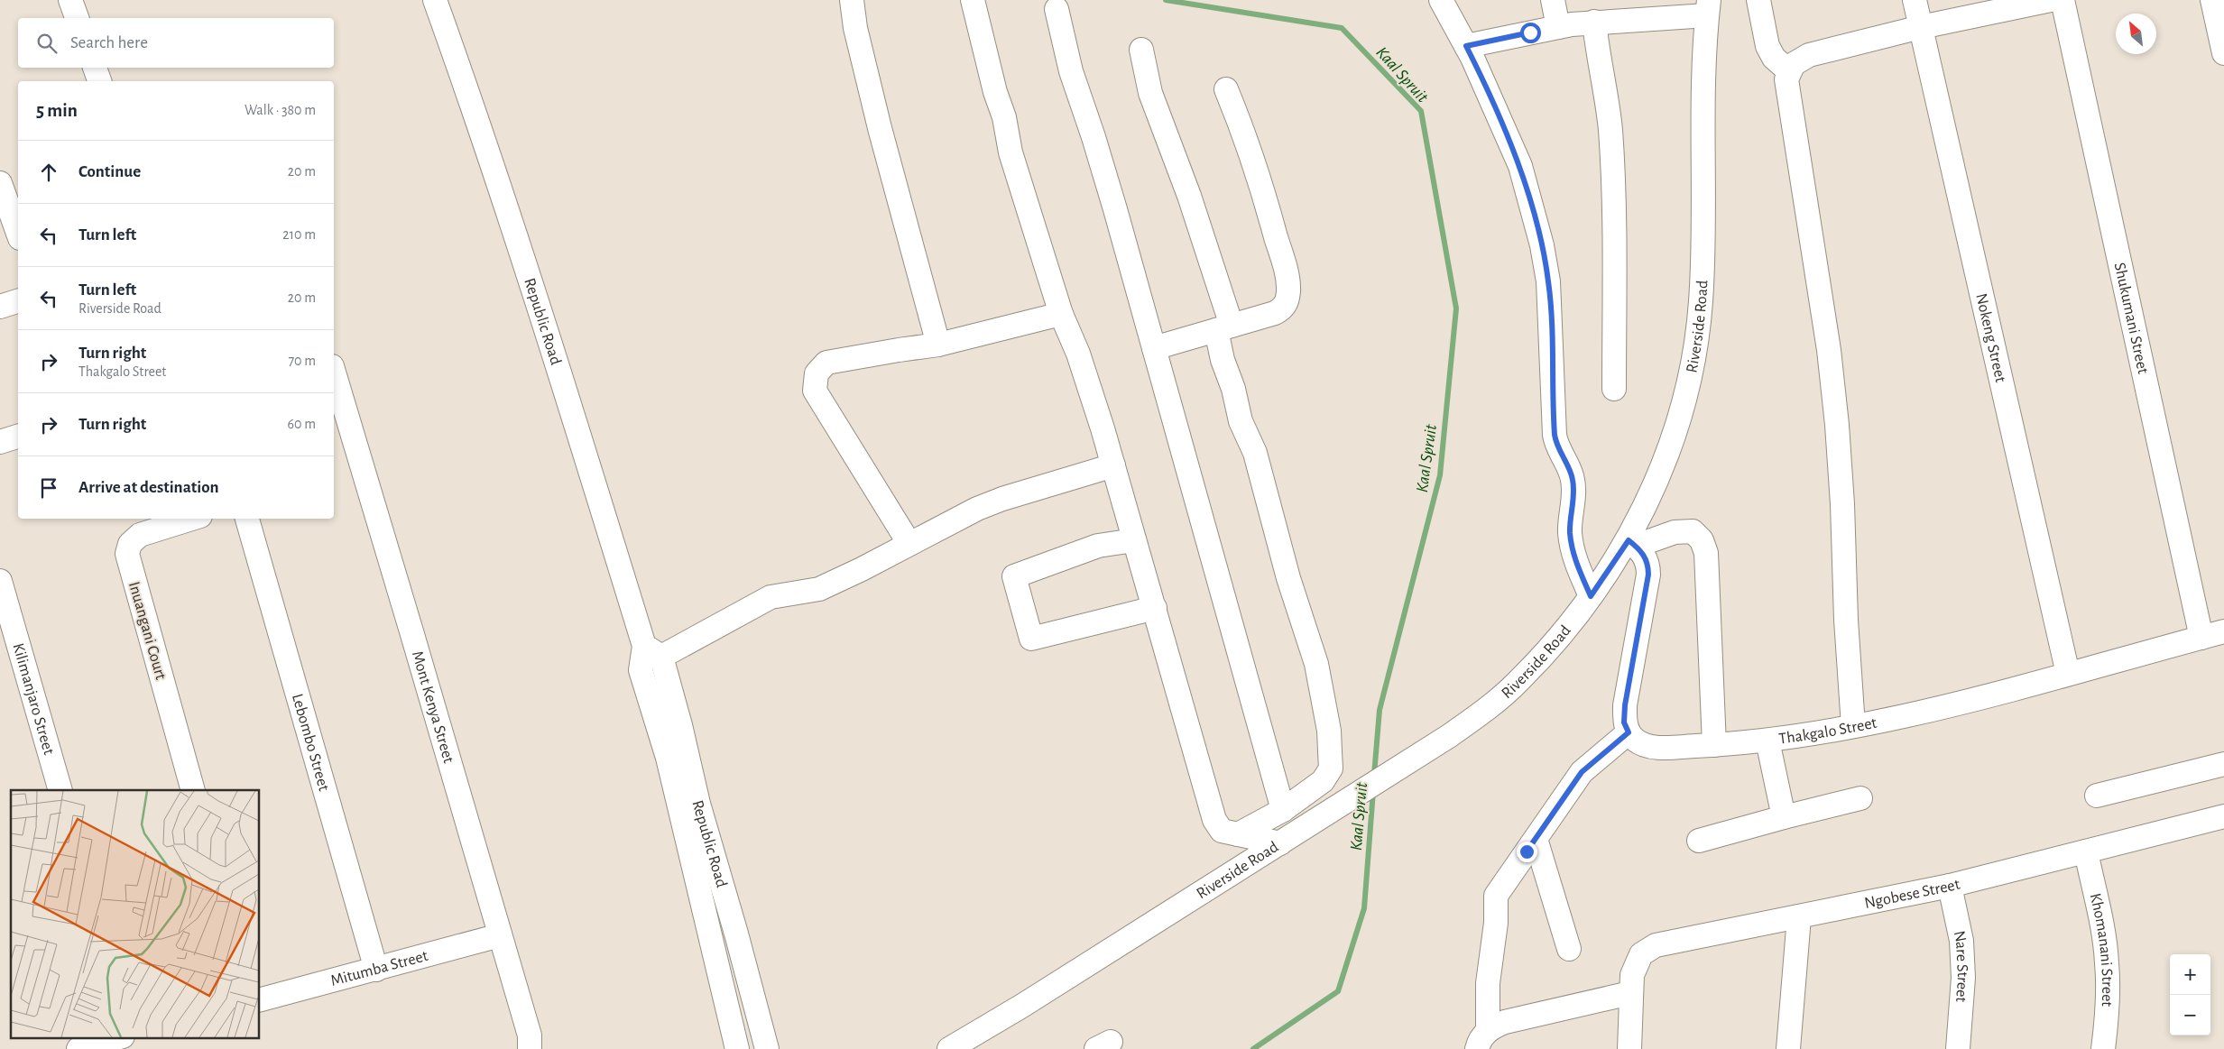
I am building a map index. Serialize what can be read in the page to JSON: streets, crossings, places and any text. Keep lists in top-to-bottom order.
{
  "streets": {
    "street": [
      "Shukumani Street",
      "Republic Road",
      "Riverside Road",
      "Nokeng Street",
      "Inuangani Court",
      "Kilimanjaro Street",
      "Mont Kenya Street",
      "Thakgalo Street",
      "Lebombo Street",
      "Ngobese Street",
      "Khomanani Street",
      "Nare Street",
      "Mitumba Street"
    ]
  },
  "crossings": [
    ["Shukumani Street", "Thakgalo Street"],
    ["Nokeng Street", "Thakgalo Street"],
    ["Mont Kenya Street", "Mitumba Street"],
    ["Lebombo Street", "Mitumba Street"],
    ["Ngobese Street", "Khomanani Street"],
    ["Ngobese Street", "Nare Street"]
  ],
  "water": ["Kaal Spruit"],
  "north": "top left",
  "page": {
    "search": "Search here",
    "heading": ["5 min", "Walk · 380 m"],
    "list": [
      ["Continue", "20 m"],
      ["Turn left", "210 m"],
      ["Turn left", "Riverside Road", "20 m"],
      ["Turn right", "Thakgalo Street", "70 m"],
      ["Turn right", "60 m"],
      "Arrive at destination"
    ],
    "map_buttons": ["+", "−"]
  }
}
